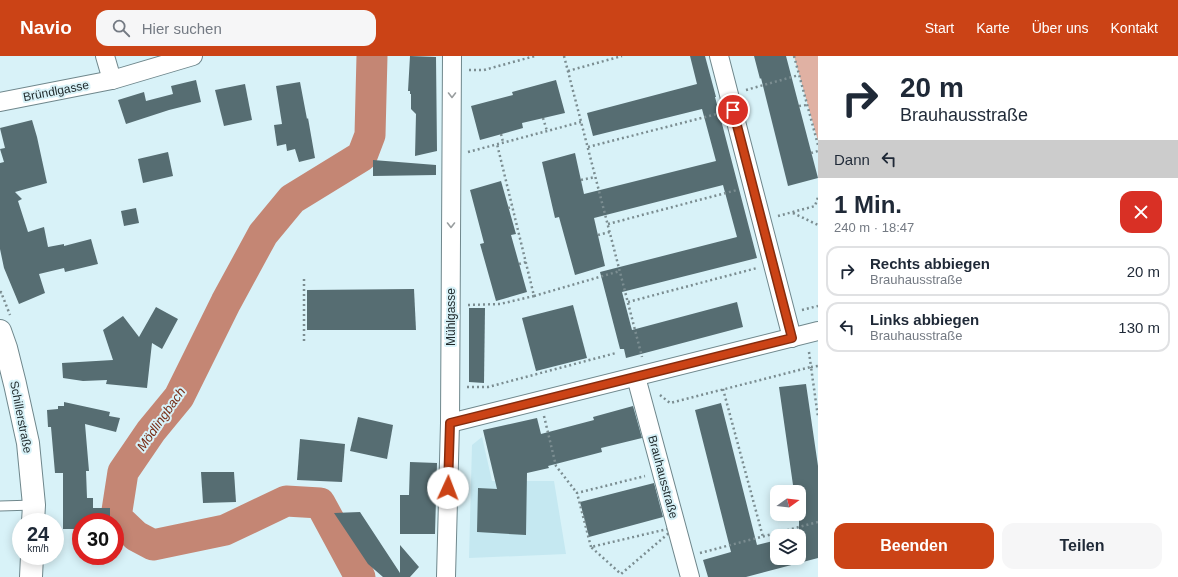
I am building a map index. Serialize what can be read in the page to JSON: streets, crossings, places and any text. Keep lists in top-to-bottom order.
{
  "streets": {
    "street": [
      "Bründlgasse",
      "Mühlgasse",
      "Schillerstraße",
      "Brauhausstraße"
    ]
  },
  "one_way": ["Mühlgasse"],
  "water": ["Mödlingbach"],
  "north": "right",
  "page": {
    "header": "Navio",
    "search": "Hier suchen",
    "nav": [
      "Start",
      "Karte",
      "Über uns",
      "Kontakt"
    ],
    "turn": ["20 m", "Brauhausstraße"],
    "then": "Dann",
    "heading": ["1 Min.", "240 m · 18:47"],
    "list": [
      {
        "name": "Rechts abbiegen",
        "note": "Brauhausstraße",
        "value": "20 m"
      },
      {
        "name": "Links abbiegen",
        "note": "Brauhausstraße",
        "value": "130 m"
      }
    ],
    "speed": "24 km/h",
    "limit": "30",
    "buttons": ["Beenden", "Teilen"]
  }
}
